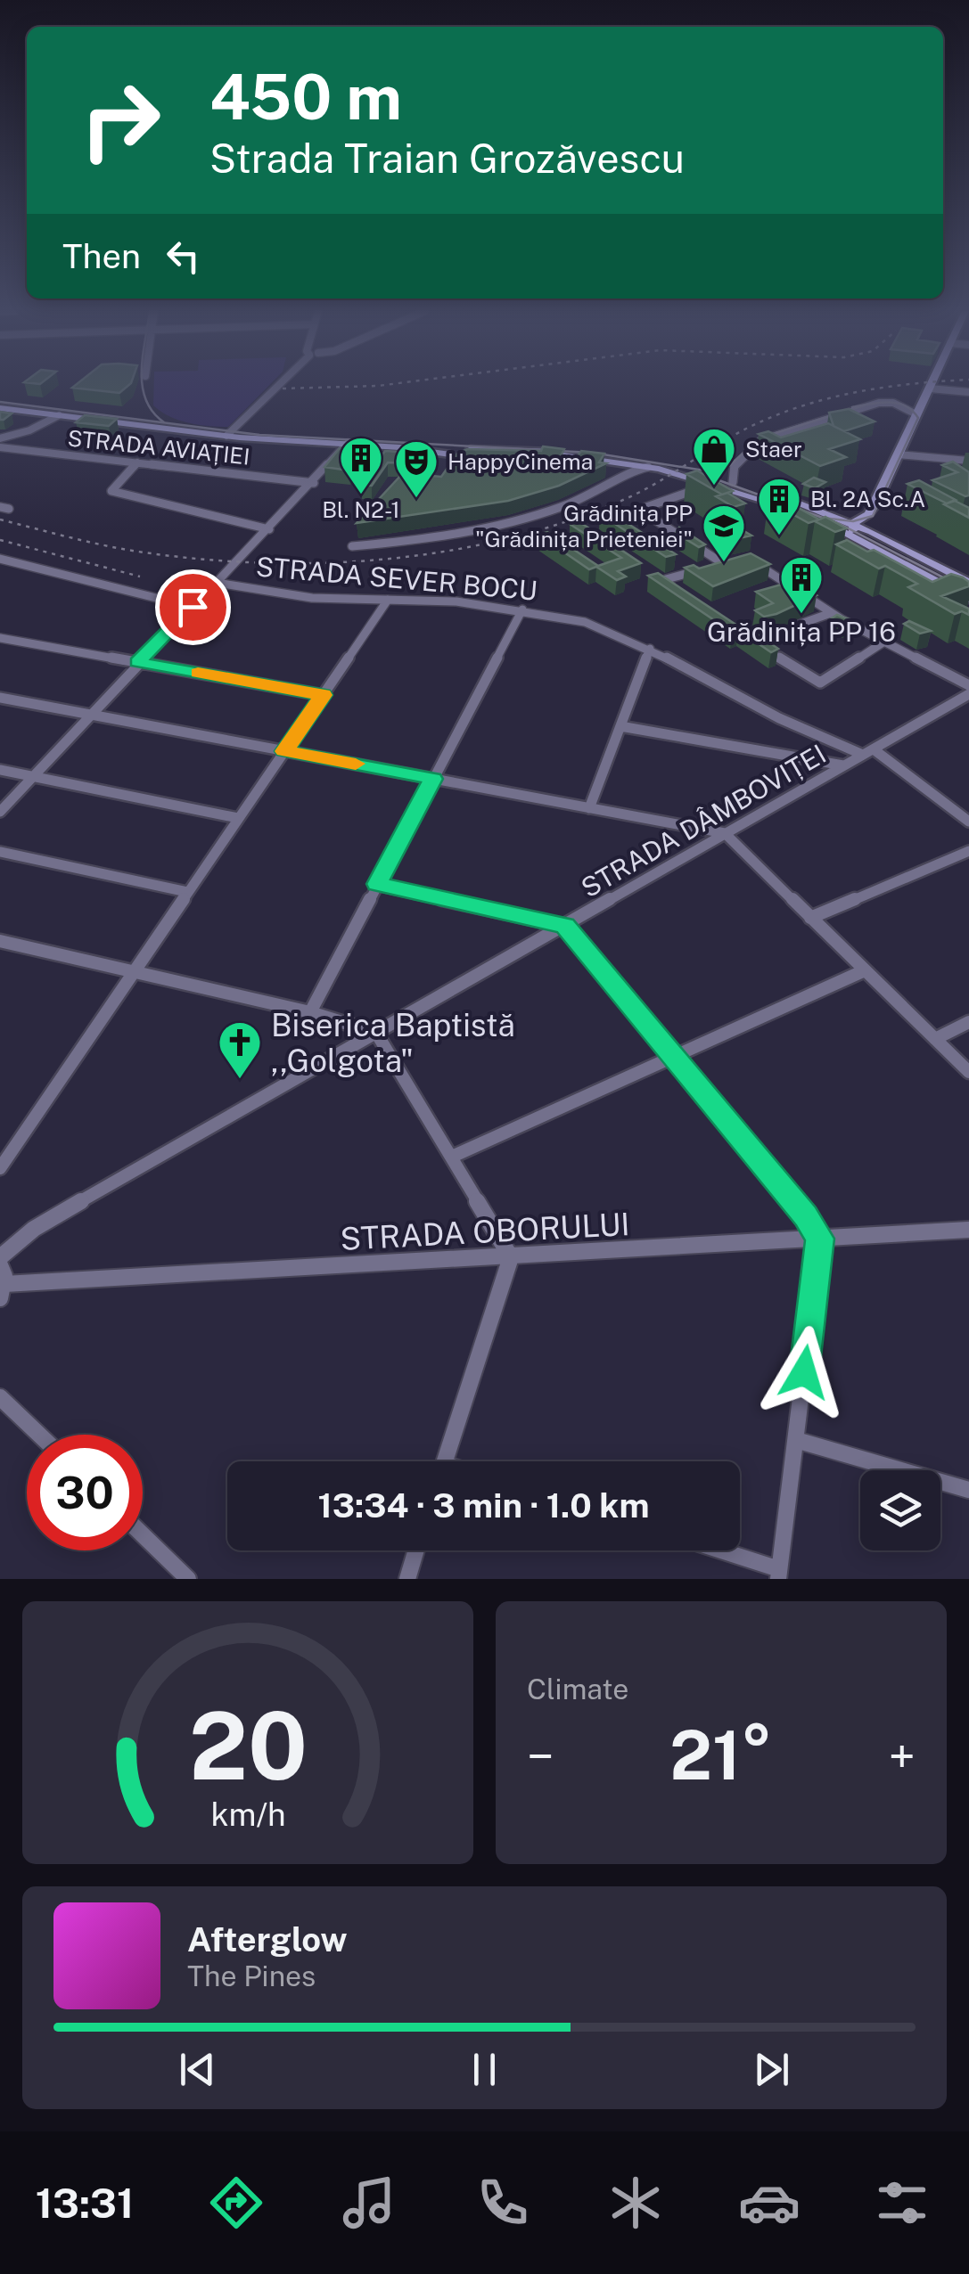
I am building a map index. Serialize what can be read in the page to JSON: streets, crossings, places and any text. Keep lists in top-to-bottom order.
{
  "streets": {
    "street": [
      "STRADA AVIAȚIEI",
      "STRADA SEVER BOCU",
      "STRADA DÂMBOVIȚEI",
      "STRADA OBORULUI"
    ]
  },
  "crossings": [
    ["STRADA SEVER BOCU", "STRADA DÂMBOVIȚEI"]
  ],
  "places": {
    "shop": ["Staer"],
    "building": ["Bl. N2-1", "Bl. 2A Sc.A", "Grădinița PP 16"],
    "theatre": ["HappyCinema"],
    "school or university": ["Grădinița PP \"Grădinița Prieteniei\""],
    "church": ["Biserica Baptistă ,,Golgota\""]
  },
  "page": {
    "turn": ["450 m", "Strada Traian Grozăvescu"],
    "then": "Then",
    "limit": "30",
    "trip": "13:34 · 3 min · 1.0 km",
    "tile": "Climate",
    "heat": ["−", "21°", "+"],
    "song": ["Afterglow", "The Pines"],
    "tabs": "13:31",
    "gauge": ["20", "km/h"]
  }
}
